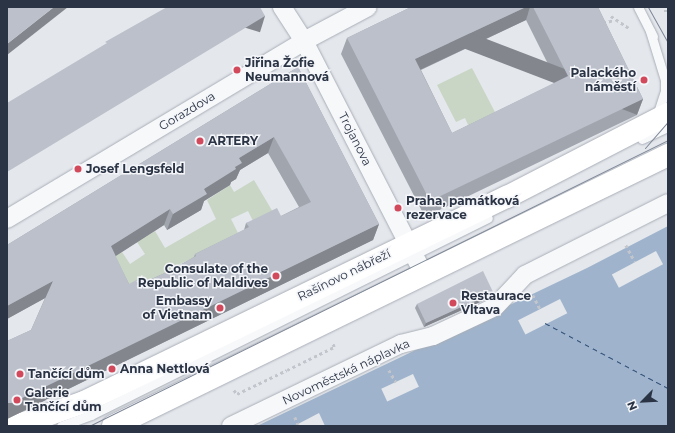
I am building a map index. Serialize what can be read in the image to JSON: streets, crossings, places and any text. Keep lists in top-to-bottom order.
{
  "streets": {
    "main road": ["Rašínovo nábřeží"],
    "street": ["Gorazdova", "Trojanova", "Novoměstská náplavka"]
  },
  "crossings": [
    ["Gorazdova", "Trojanova"],
    ["Trojanova", "Rašínovo nábřeží"]
  ],
  "places": [
    "Jiřina Žofie Neumannová",
    "Palackého náměstí",
    "ARTERY",
    "Josef Lengsfeld",
    "Praha, památková rezervace",
    "Consulate of the Republic of Maldives",
    "Restaurace Vltava",
    "Embassy of Vietnam",
    "Anna Nettlová",
    "Tančící dům",
    "Galerie Tančící dům"
  ],
  "north": "bottom left"
}
